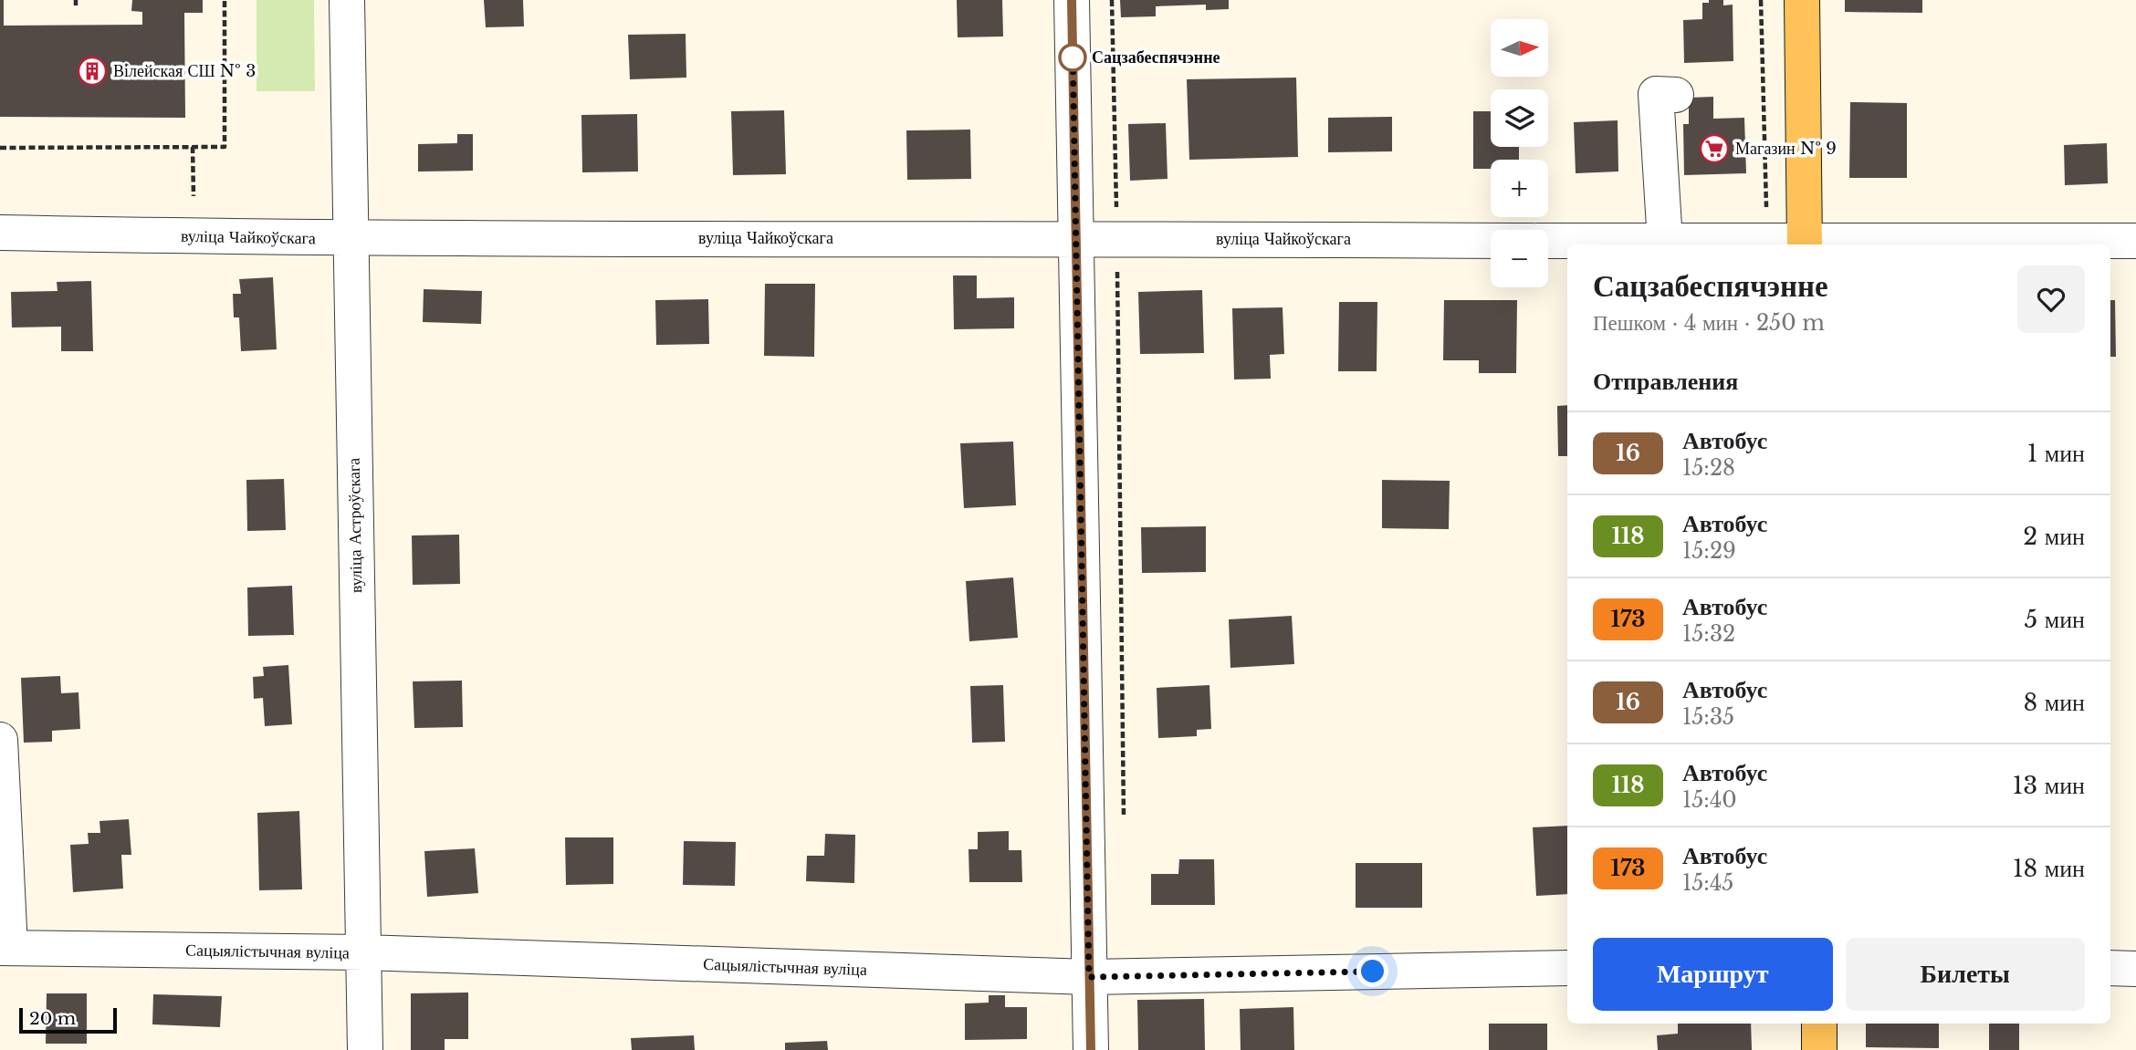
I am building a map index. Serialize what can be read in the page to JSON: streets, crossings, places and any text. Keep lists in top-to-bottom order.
{
  "streets": {
    "street": ["вуліца Чайкоўскага", "вуліца Астроўскага", "Сацыялістычная вуліца"]
  },
  "crossings": [
    ["вуліца Чайкоўскага", "вуліца Астроўскага"],
    ["вуліца Астроўскага", "Сацыялістычная вуліца"]
  ],
  "places": {
    "other": ["Сацзабеспячэнне"],
    "building": ["Вілейская СШ № 3"],
    "supermarket": ["Магазин № 9"]
  },
  "lines": ["bus line 16"],
  "scale_bar": "20 m",
  "north": "right",
  "page": {
    "map_buttons": ["+", "−"],
    "heading": [
      ["Сацзабеспячэнне", "Пешком · 4 мин · 250 m"],
      "Отправления"
    ],
    "list": [
      {
        "mark": "16",
        "name": "Автобус",
        "note": "15:28",
        "value": "1 мин"
      },
      {
        "mark": "118",
        "name": "Автобус",
        "note": "15:29",
        "value": "2 мин"
      },
      {
        "mark": "173",
        "name": "Автобус",
        "note": "15:32",
        "value": "5 мин"
      },
      {
        "mark": "16",
        "name": "Автобус",
        "note": "15:35",
        "value": "8 мин"
      },
      {
        "mark": "118",
        "name": "Автобус",
        "note": "15:40",
        "value": "13 мин"
      },
      {
        "mark": "173",
        "name": "Автобус",
        "note": "15:45",
        "value": "18 мин"
      }
    ],
    "buttons": ["Маршрут", "Билеты"],
    "scale": "20 m"
  }
}
